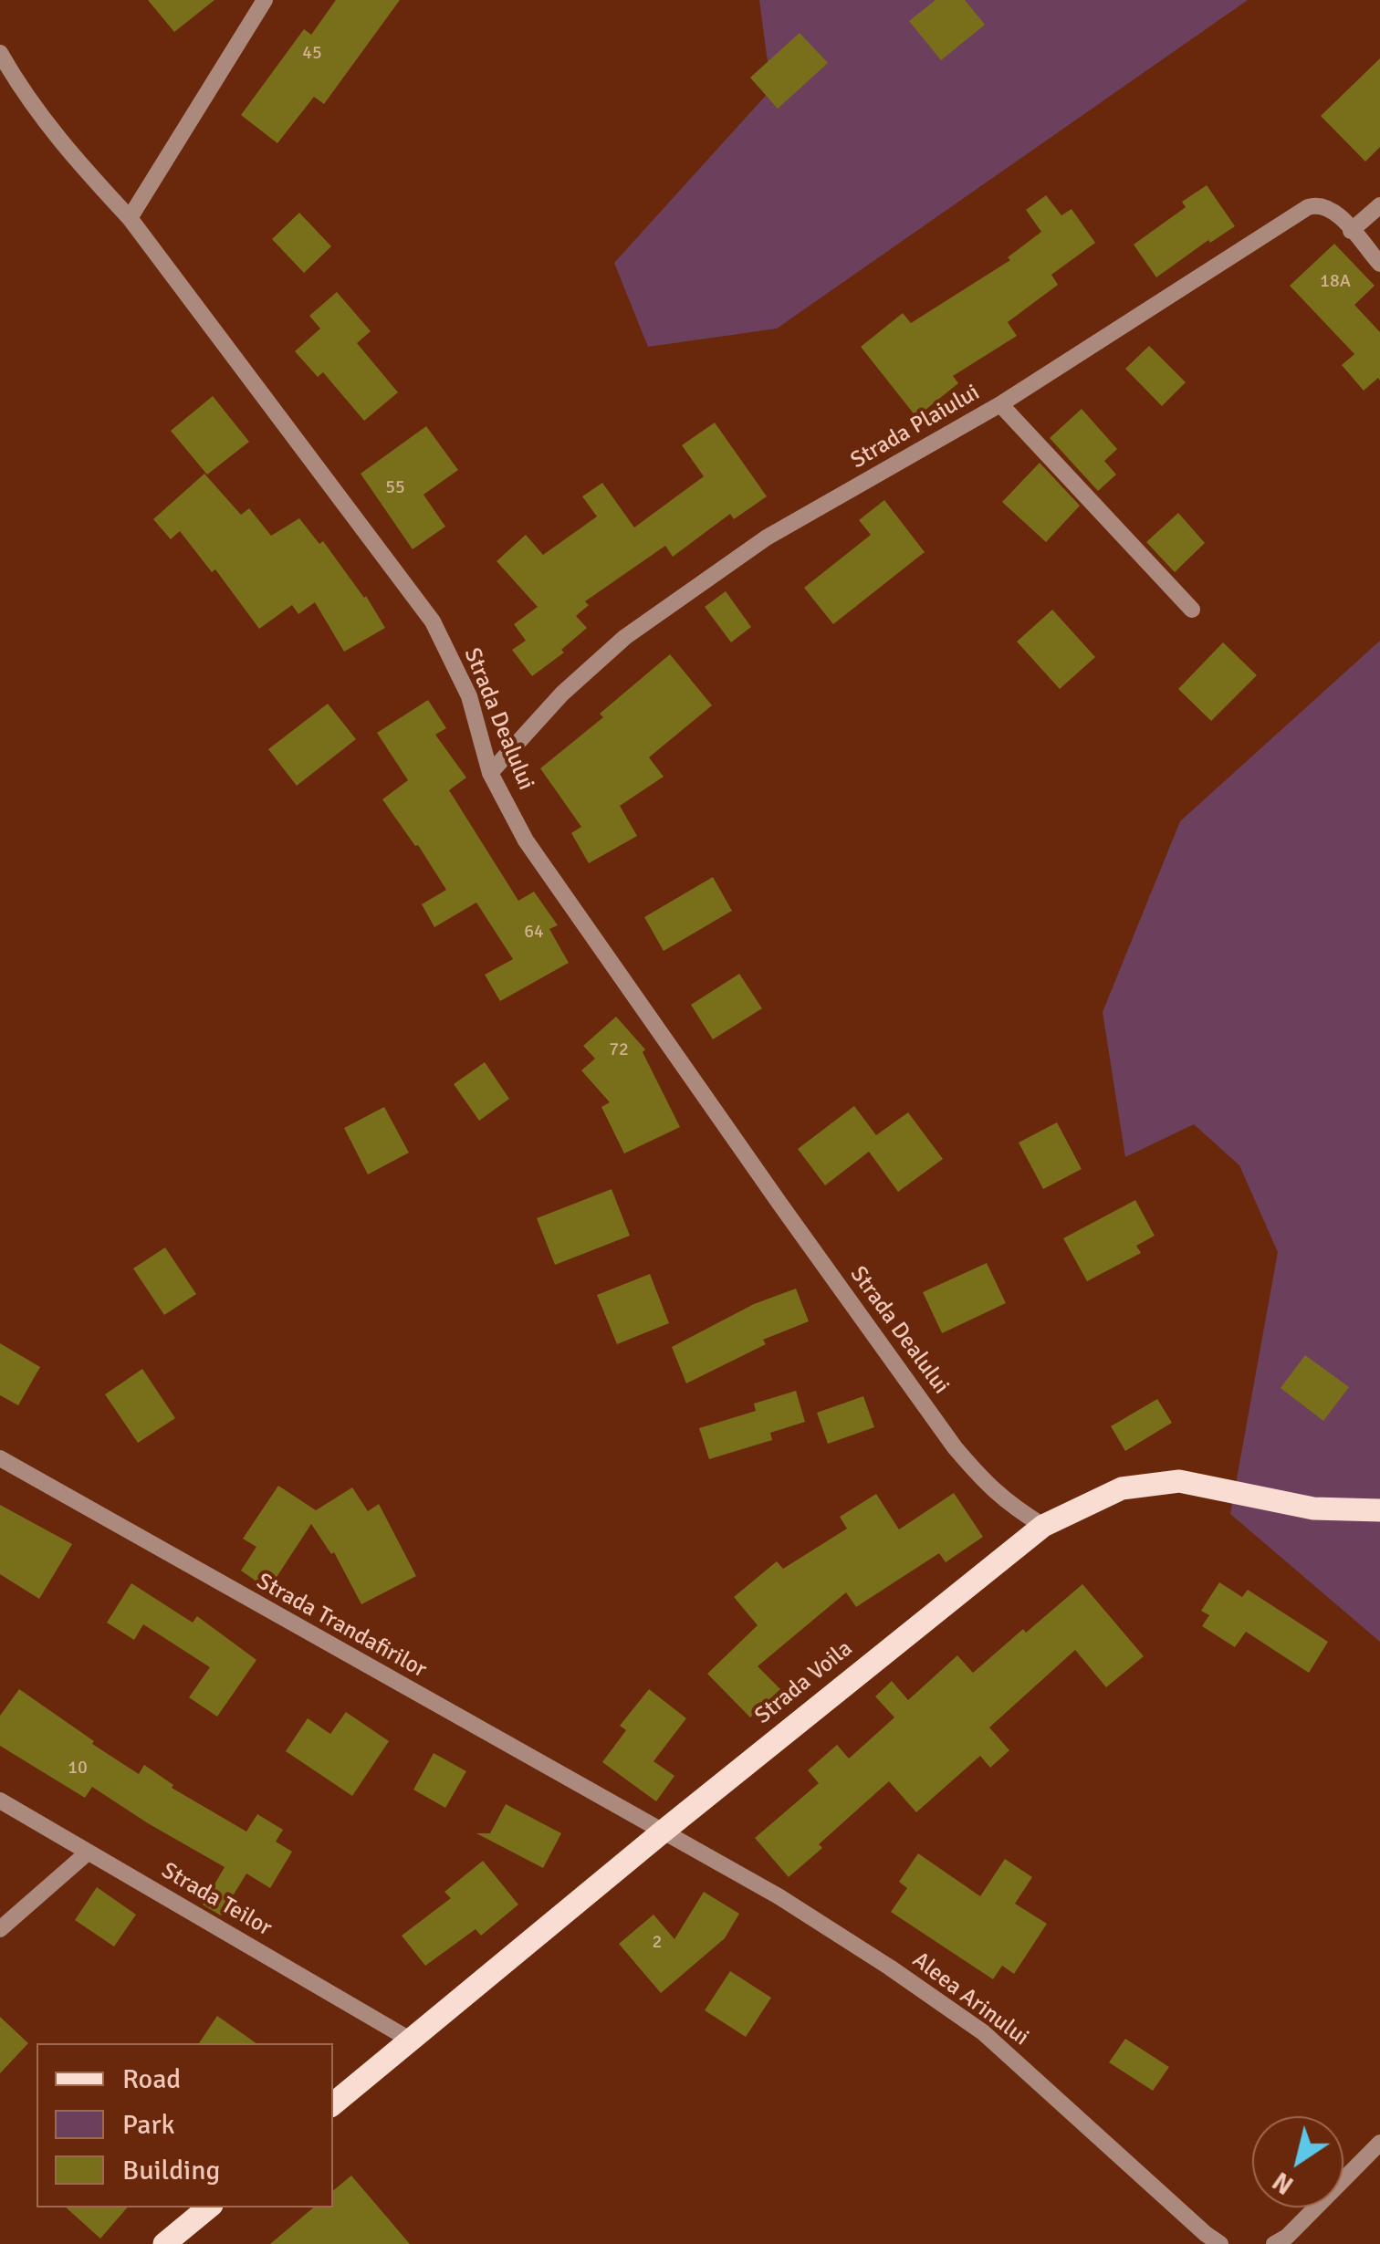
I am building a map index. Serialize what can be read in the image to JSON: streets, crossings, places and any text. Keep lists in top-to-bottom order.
{
  "streets": {
    "main road": ["Strada Voila"],
    "street": [
      "Strada Plaiului",
      "Strada Dealului",
      "Strada Trandafirilor",
      "Strada Teilor",
      "Aleea Arinului"
    ]
  },
  "crossings": [
    ["Strada Plaiului", "Strada Dealului"],
    ["Strada Dealului", "Strada Voila"],
    ["Strada Trandafirilor", "Strada Voila"],
    ["Strada Trandafirilor", "Aleea Arinului"],
    ["Strada Voila", "Strada Teilor"],
    ["Strada Voila", "Aleea Arinului"]
  ],
  "house_numbers": [
    "45",
    "18A",
    "55",
    "64",
    "72",
    "10",
    "2"
  ],
  "legend": ["Road", "Park", "Building"],
  "north": "bottom left"
}
